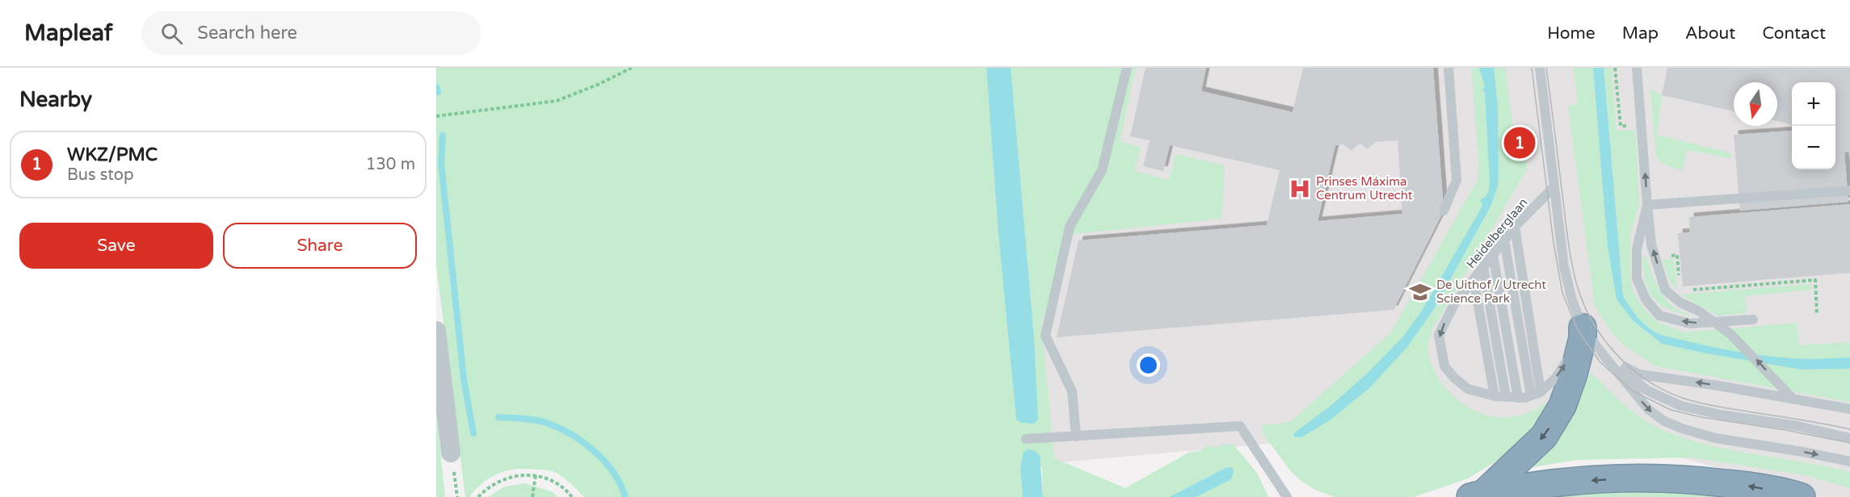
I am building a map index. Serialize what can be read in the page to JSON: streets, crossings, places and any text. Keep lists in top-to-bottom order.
{
  "streets": {
    "lane": ["Heidelberglaan"]
  },
  "places": {
    "hospital": ["Prinses Máxima Centrum Utrecht"],
    "school or university": ["De Uithof / Utrecht Science Park"]
  },
  "north": "bottom",
  "page": {
    "header": "Mapleaf",
    "search": "Search here",
    "nav": [
      "Home",
      "Map",
      "About",
      "Contact"
    ],
    "heading": "Nearby",
    "map_buttons": ["+", "−"],
    "pins": "1",
    "list": [
      {
        "mark": "1",
        "name": "WKZ/PMC",
        "note": "Bus stop",
        "value": "130 m"
      }
    ],
    "buttons": ["Save", "Share"]
  }
}
